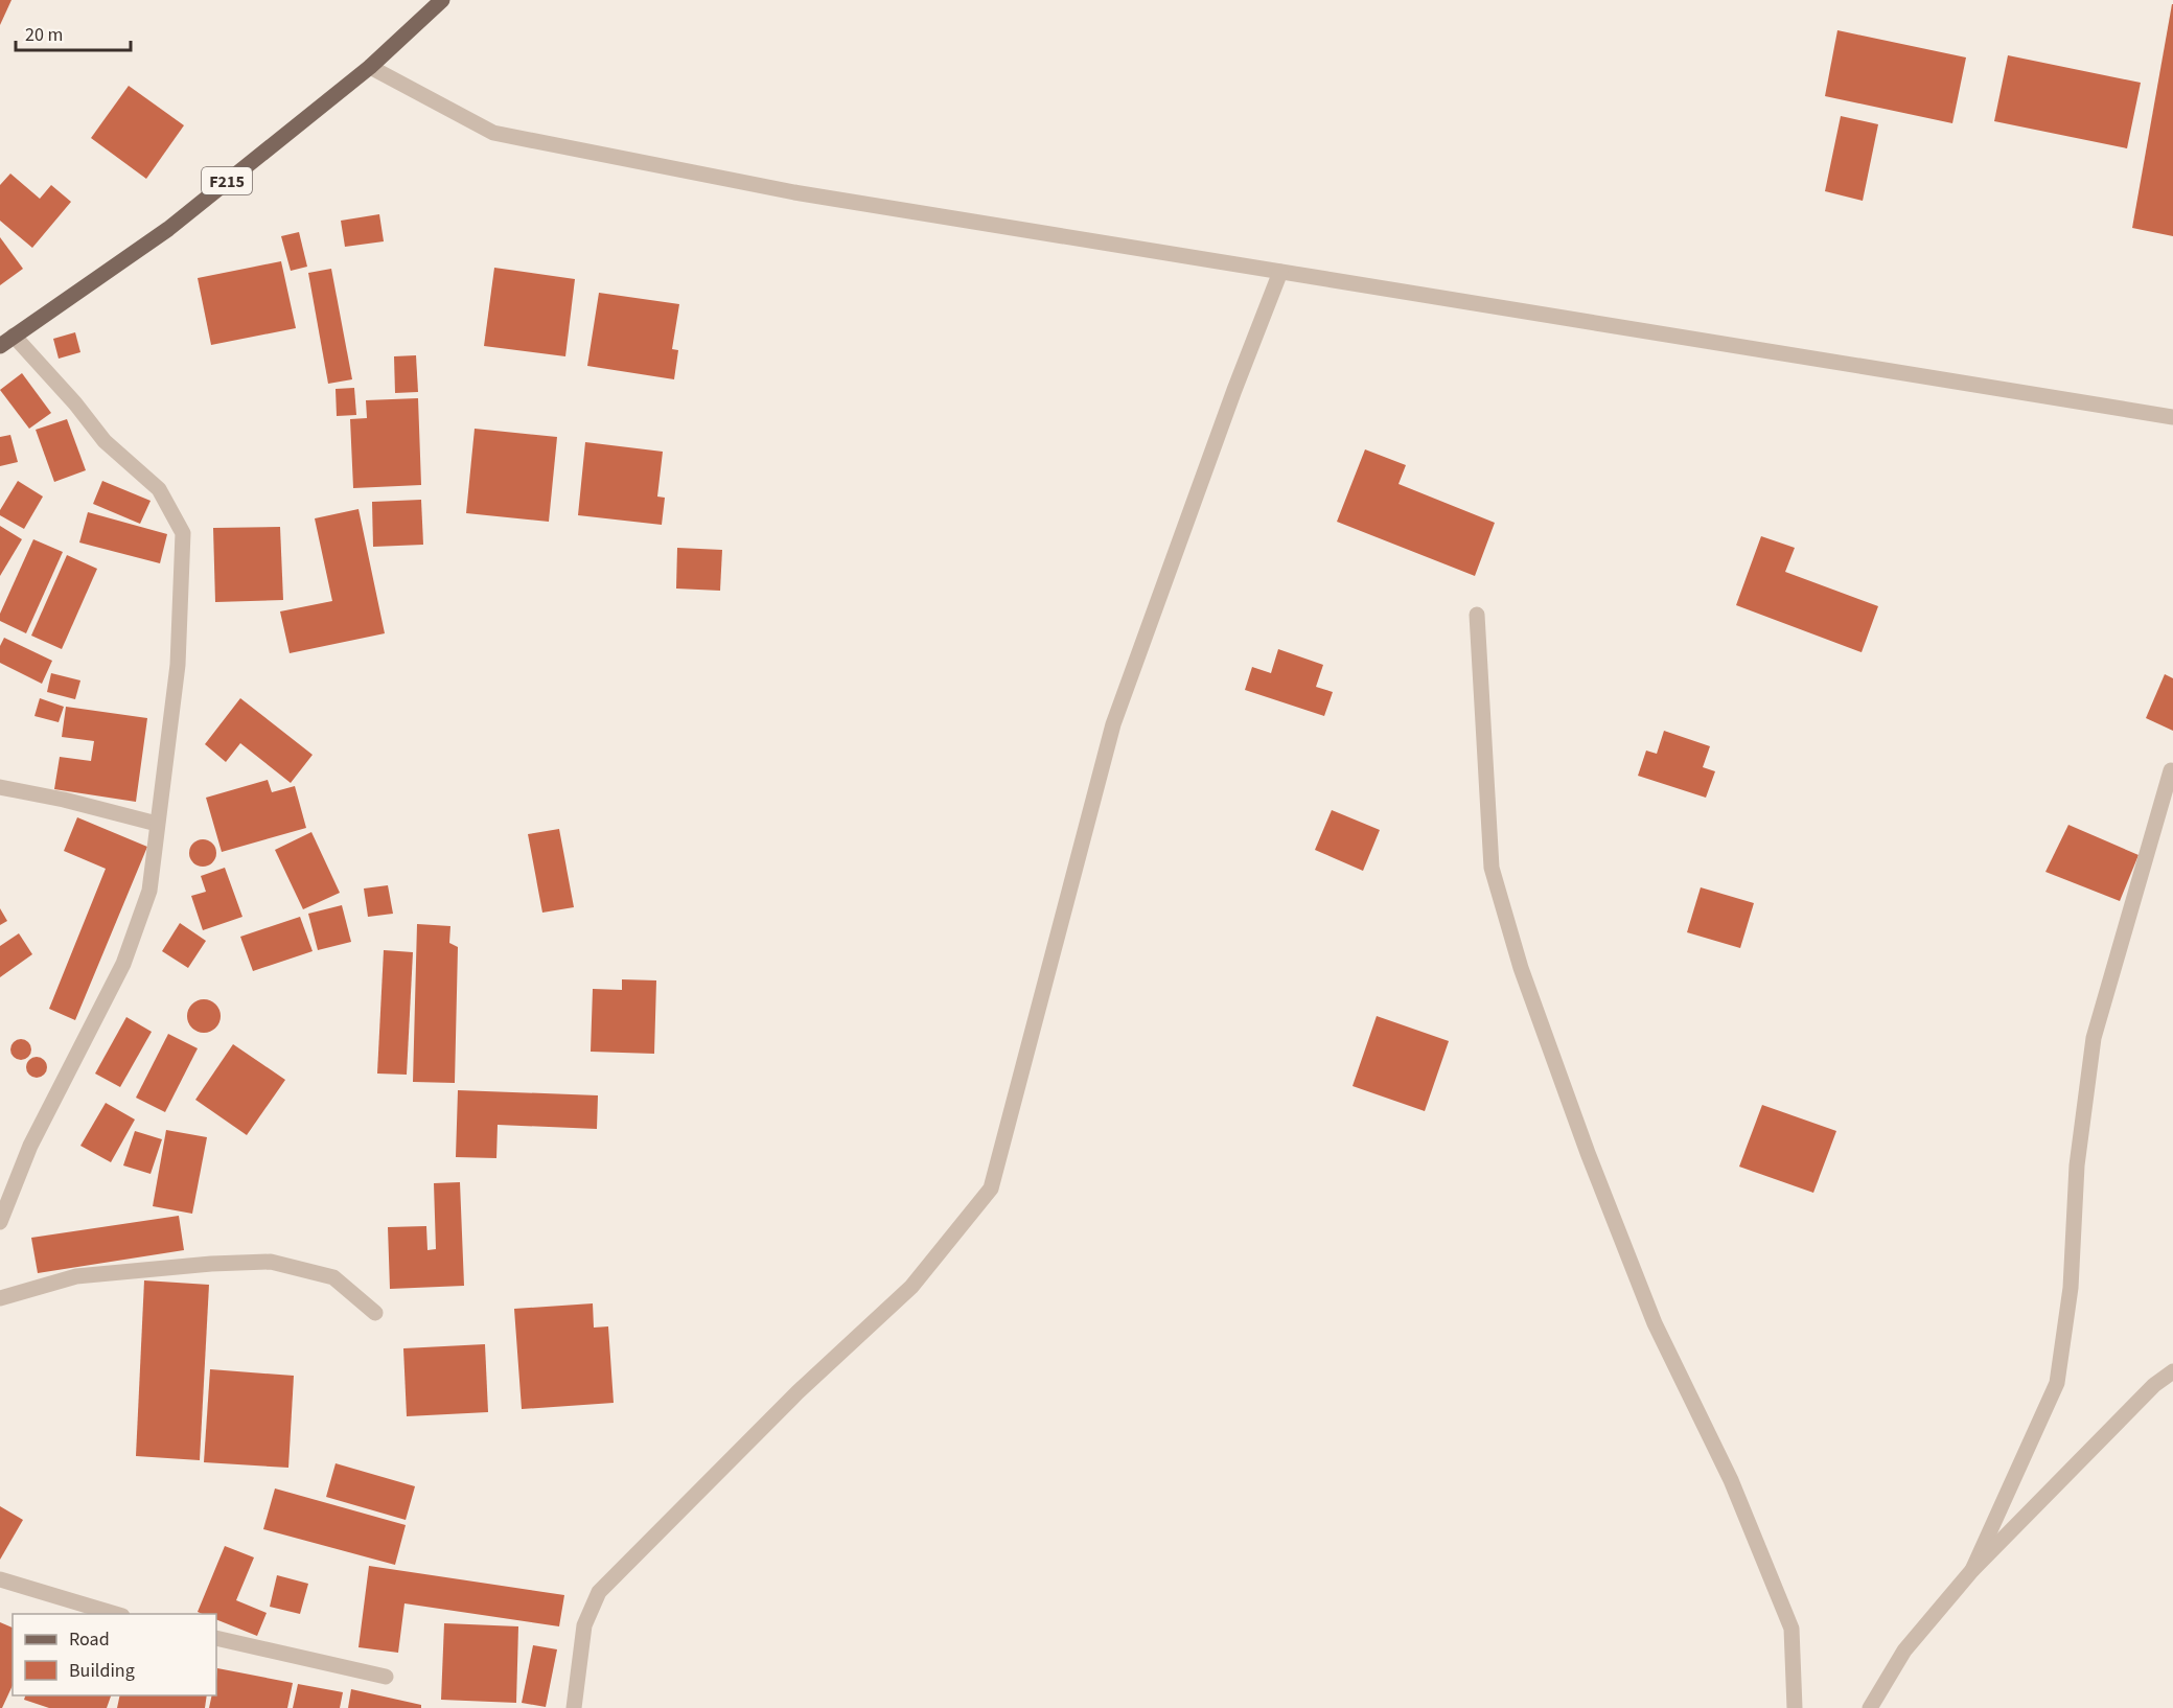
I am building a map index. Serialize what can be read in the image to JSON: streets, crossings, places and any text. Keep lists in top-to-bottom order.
{
  "streets": {
    "main road": ["F215"]
  },
  "legend": ["Road", "Building"],
  "scale_bar": "20 m"
}
